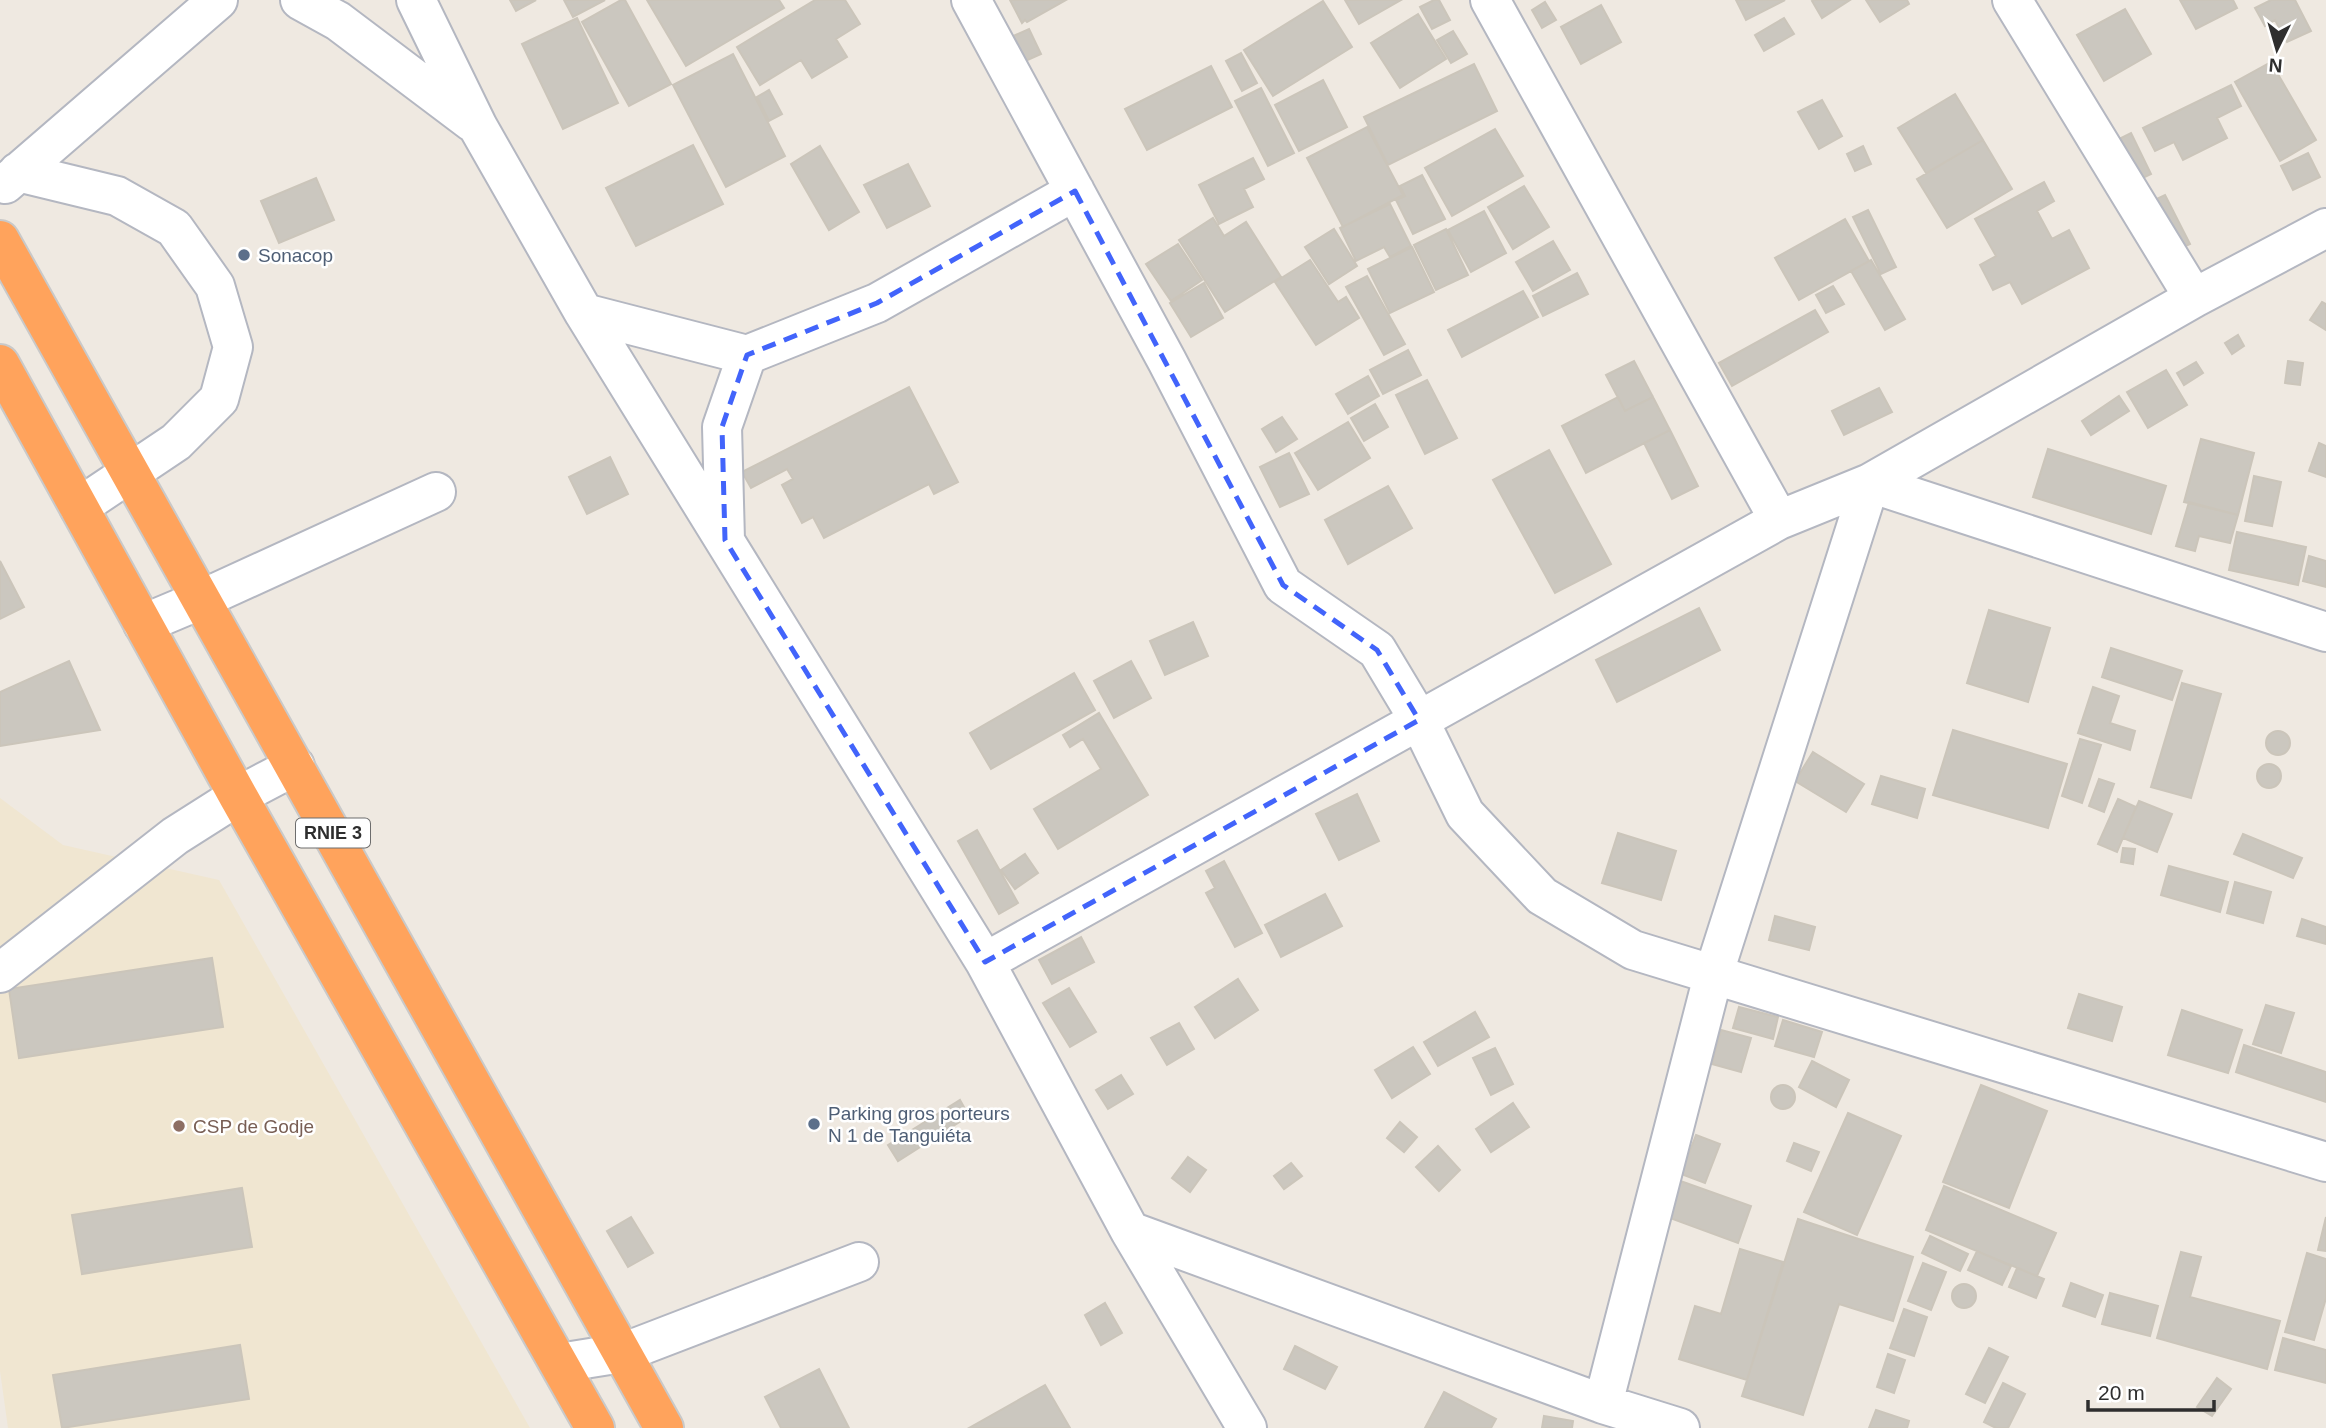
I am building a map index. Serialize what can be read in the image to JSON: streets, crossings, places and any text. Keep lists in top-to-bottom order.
{
  "streets": {
    "highway": ["RNIE 3"]
  },
  "places": ["Sonacop", "Parking gros porteurs N 1 de Tanguiéta", "CSP de Godje"],
  "scale_bar": "20 m",
  "north": "bottom"
}
